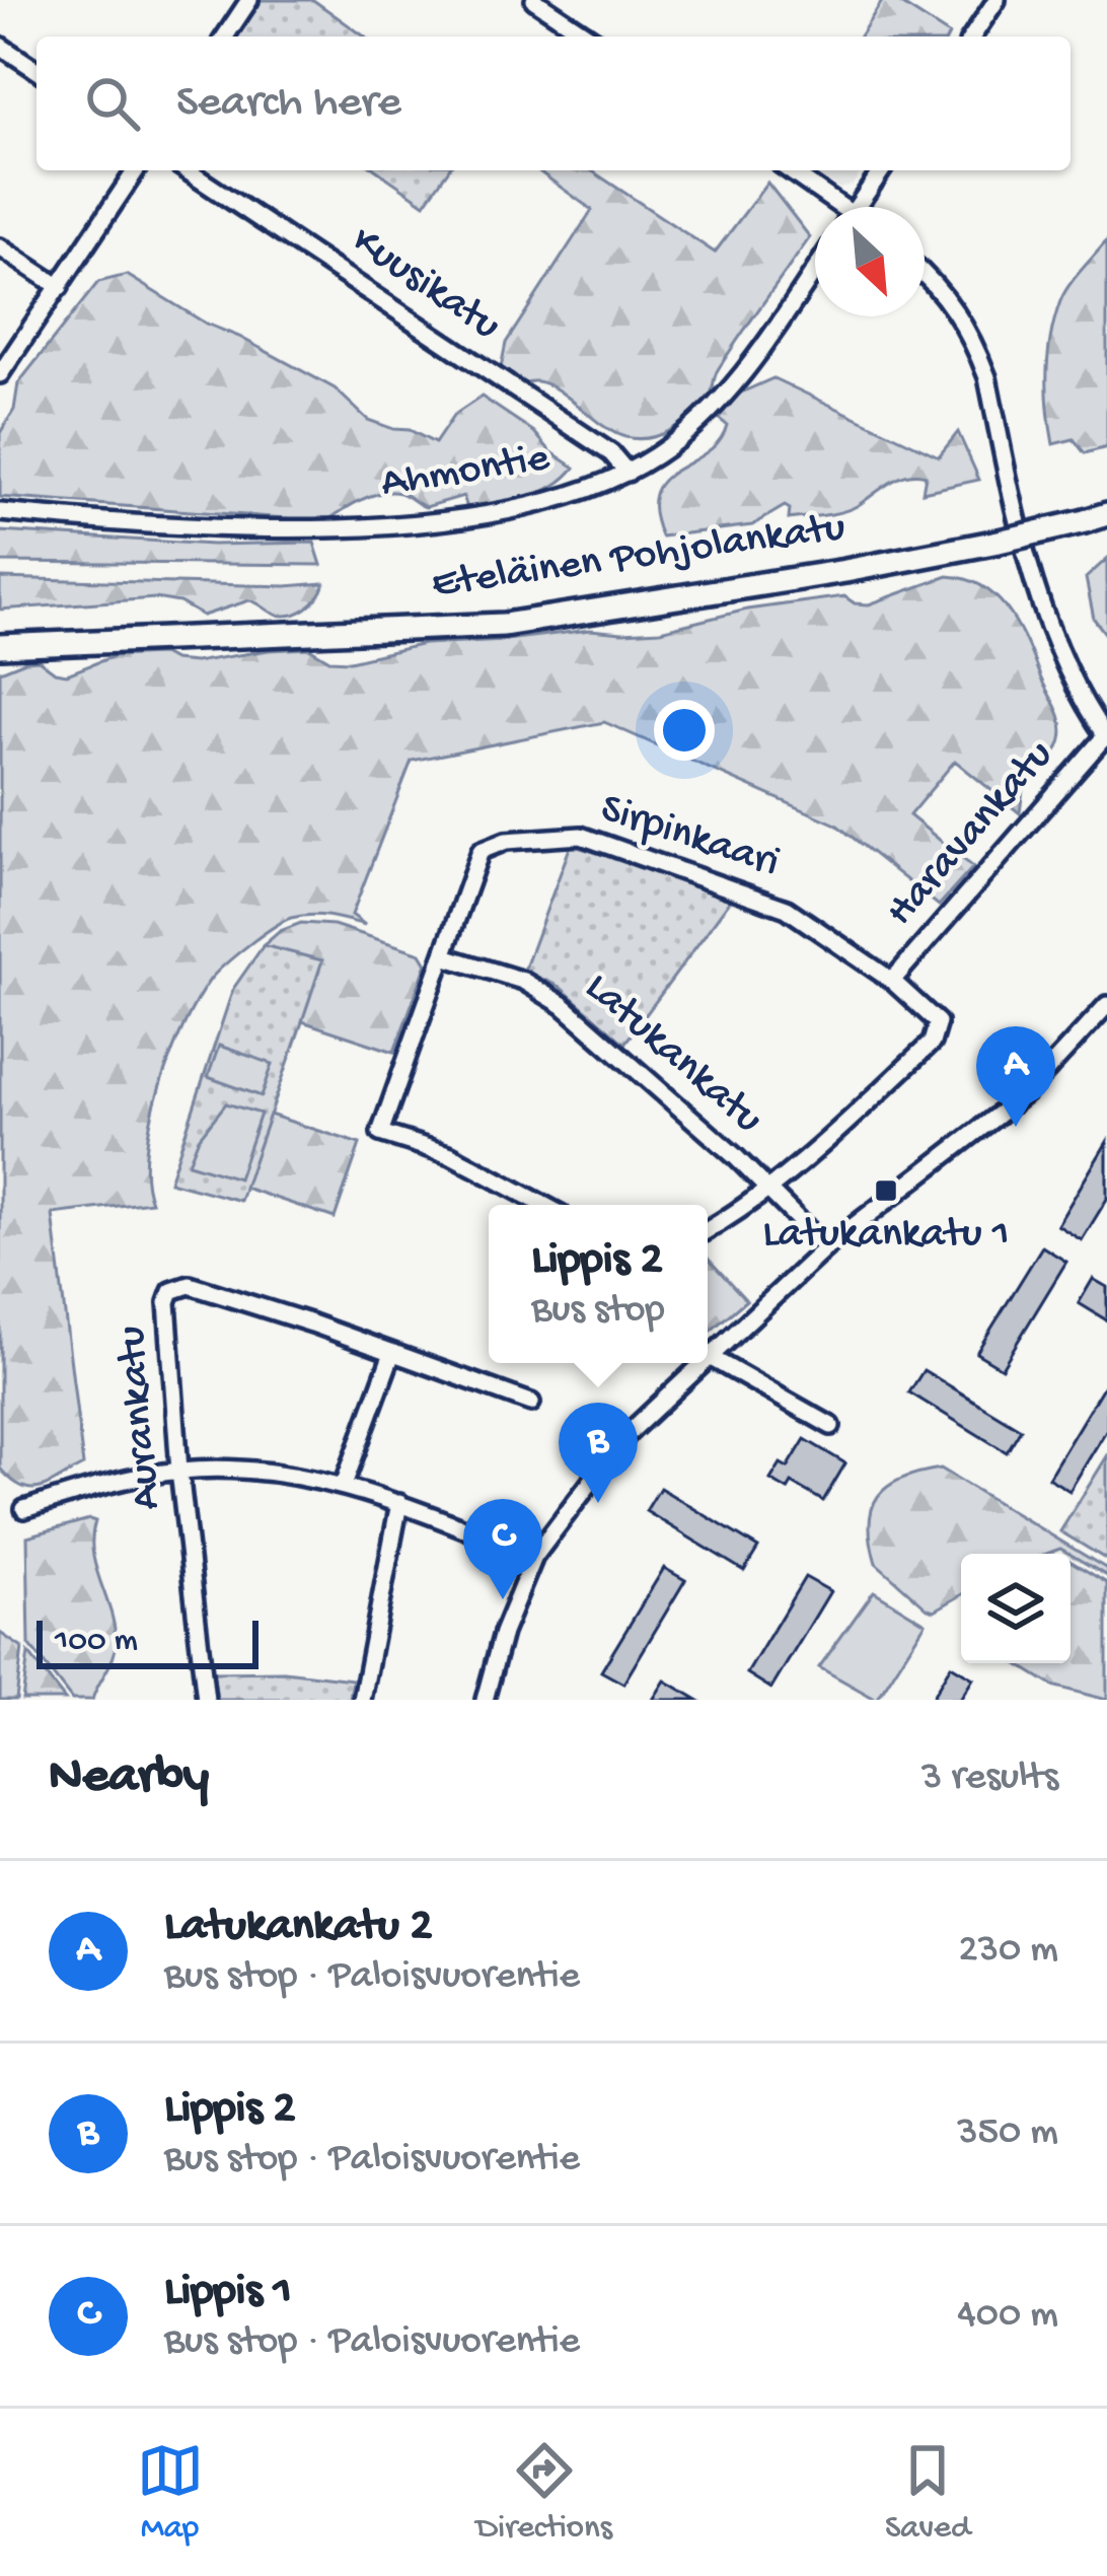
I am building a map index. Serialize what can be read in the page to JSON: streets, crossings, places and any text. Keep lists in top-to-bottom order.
{
  "streets": {
    "main road": ["Eteläinen Pohjolankatu"],
    "street": [
      "Kuusikatu",
      "Ahmontie",
      "Haravankatu",
      "Sirpinkaari",
      "Latukankatu",
      "Aurankatu"
    ]
  },
  "crossings": [
    ["Kuusikatu", "Ahmontie"],
    ["Haravankatu", "Sirpinkaari"],
    ["Sirpinkaari", "Latukankatu"]
  ],
  "places": {
    "transit": ["Latukankatu 1"]
  },
  "scale_bar": "100 m",
  "north": "bottom right",
  "page": {
    "search": "Search here",
    "pins": ["A", "B", "C"],
    "popup": ["Lippis 2", "Bus stop"],
    "scale": "100 m",
    "heading": ["Nearby", "3 results"],
    "list": [
      {
        "mark": "A",
        "name": "Latukankatu 2",
        "note": "Bus stop · Paloisvuorentie",
        "value": "230 m"
      },
      {
        "mark": "B",
        "name": "Lippis 2",
        "note": "Bus stop · Paloisvuorentie",
        "value": "350 m"
      },
      {
        "mark": "C",
        "name": "Lippis 1",
        "note": "Bus stop · Paloisvuorentie",
        "value": "400 m"
      }
    ],
    "nav": ["Map", "Directions", "Saved"]
  }
}
